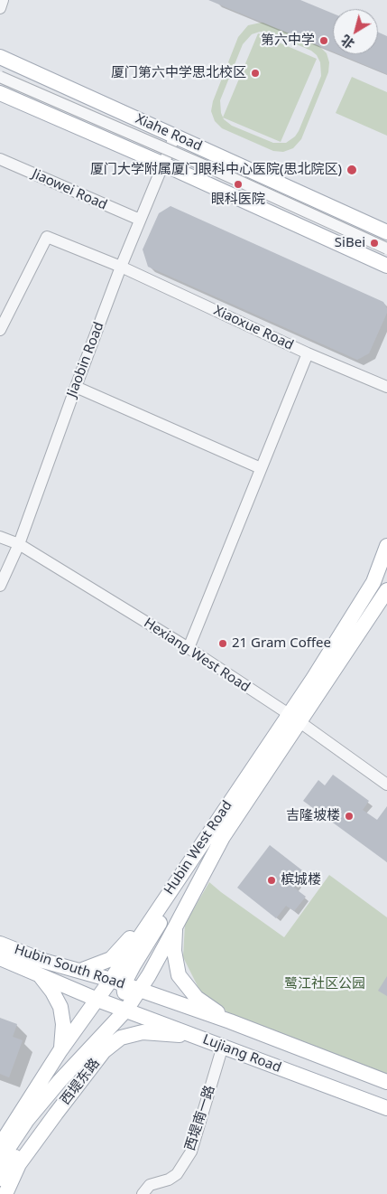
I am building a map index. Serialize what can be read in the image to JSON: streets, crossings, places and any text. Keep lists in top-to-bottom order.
{
  "streets": {
    "main road": [
      "Xiahe Road",
      "Hubin West Road",
      "Hubin South Road",
      "Lujiang Road",
      "西堤东路"
    ],
    "street": [
      "Jiaowei Road",
      "Xiaoxue Road",
      "Jiaobin Road",
      "Hexiang West Road",
      "西堤南一路"
    ]
  },
  "crossings": [
    ["Xiahe Road", "Jiaobin Road"],
    ["Jiaowei Road", "Jiaobin Road"],
    ["Xiaoxue Road", "Jiaobin Road"],
    ["Jiaobin Road", "Hexiang West Road"],
    ["Hexiang West Road", "Hubin West Road"],
    ["Hubin West Road", "Hubin South Road"],
    ["Hubin West Road", "Lujiang Road"],
    ["Hubin South Road", "Lujiang Road"],
    ["Lujiang Road", "西堤东路"],
    ["Lujiang Road", "西堤南一路"]
  ],
  "parks": ["鹭江社区公园"],
  "places": [
    "第六中学",
    "厦门第六中学思北校区",
    "厦门大学附属厦门眼科中心医院(思北院区)",
    "眼科医院",
    "SiBei",
    "21 Gram Coffee",
    "吉隆坡楼",
    "槟城楼"
  ],
  "north": "bottom left"
}
